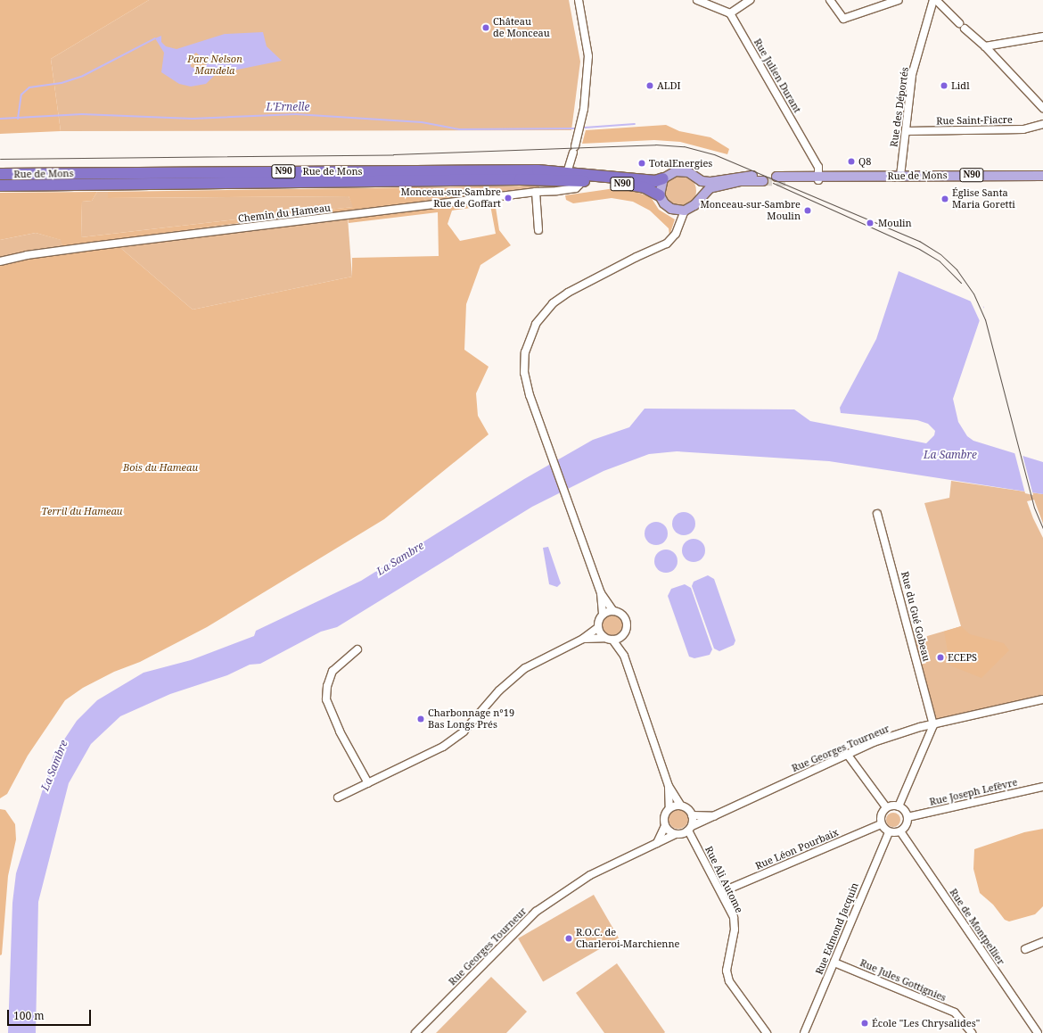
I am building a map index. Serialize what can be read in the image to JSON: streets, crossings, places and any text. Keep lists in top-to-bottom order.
{
  "streets": {
    "highway": ["N90", "Rue de Mons"],
    "street": [
      "Rue Julien Durant",
      "Rue des Déportés",
      "Rue Saint-Fiacre",
      "Chemin du Hameau",
      "Rue du Gué Gobeau",
      "Rue Georges Tourneur",
      "Rue Joseph Lefèvre",
      "Rue Léon Pourbaix",
      "Rue Ali Autome",
      "Rue de Montpellier",
      "Rue Edmond Jacquin",
      "Rue Jules Gottignies"
    ]
  },
  "crossings": [
    ["Rue Julien Durant", "Rue de Mons"],
    ["Rue des Déportés", "Rue Saint-Fiacre"],
    ["Rue des Déportés", "Rue de Mons"],
    ["Rue de Mons", "Chemin du Hameau"],
    ["Rue du Gué Gobeau", "Rue Georges Tourneur"],
    ["Rue Georges Tourneur", "Rue Ali Autome"],
    ["Rue Joseph Lefèvre", "Rue Léon Pourbaix"],
    ["Rue Joseph Lefèvre", "Rue de Montpellier"],
    ["Rue Joseph Lefèvre", "Rue Edmond Jacquin"],
    ["Rue Léon Pourbaix", "Rue Ali Autome"],
    ["Rue Léon Pourbaix", "Rue de Montpellier"],
    ["Rue Léon Pourbaix", "Rue Edmond Jacquin"],
    ["Rue de Montpellier", "Rue Edmond Jacquin"],
    ["Rue Edmond Jacquin", "Rue Jules Gottignies"]
  ],
  "water": ["L'Ernelle", "La Sambre"],
  "parks": ["Parc Nelson Mandela", "Bois du Hameau", "Terril du Hameau"],
  "places": [
    "Château de Monceau",
    "ALDI",
    "Lidl",
    "Q8",
    "TotalEnergies",
    "Monceau-sur-Sambre Rue de Goffart",
    "Église Santa Maria Goretti",
    "Monceau-sur-Sambre Moulin",
    "Moulin",
    "ECEPS",
    "Charbonnage n°19 Bas Longs Prés",
    "R.O.C. de Charleroi-Marchienne",
    "École \"Les Chrysalides\""
  ],
  "scale_bar": "100 m"
}
